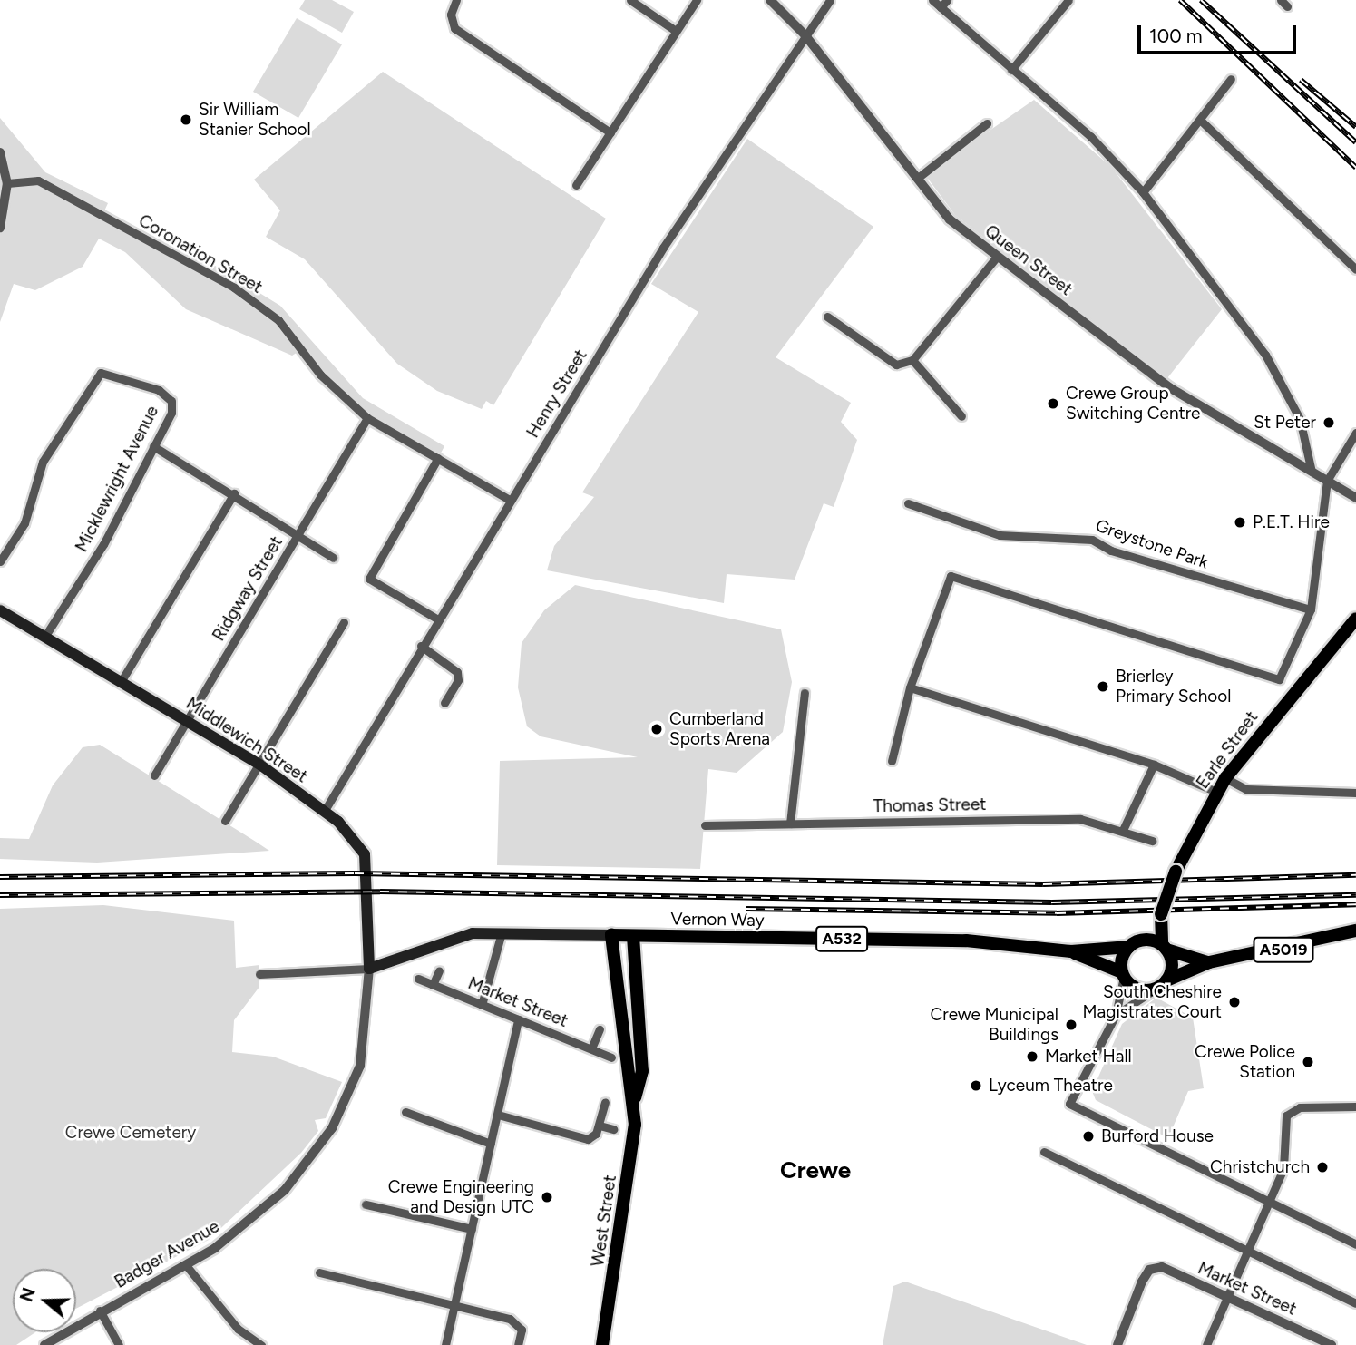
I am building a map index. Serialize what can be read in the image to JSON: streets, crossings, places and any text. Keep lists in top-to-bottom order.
{
  "streets": {
    "main road": [
      "Middlewich Street",
      "Earle Street",
      "Vernon Way",
      "A532",
      "A5019",
      "West Street"
    ],
    "street": [
      "Coronation Street",
      "Queen Street",
      "Henry Street",
      "Micklewright Avenue",
      "Greystone Park",
      "Ridgway Street",
      "Thomas Street",
      "Market Street",
      "Badger Avenue"
    ]
  },
  "crossings": [
    ["Coronation Street", "Henry Street"],
    ["Coronation Street", "Ridgway Street"],
    ["Queen Street", "Henry Street"],
    ["Henry Street", "Middlewich Street"],
    ["Micklewright Avenue", "Middlewich Street"],
    ["Ridgway Street", "Middlewich Street"],
    ["Middlewich Street", "Vernon Way"],
    ["Middlewich Street", "Badger Avenue"],
    ["Earle Street", "Vernon Way"],
    ["Earle Street", "A5019"],
    ["Vernon Way", "A5019"],
    ["Vernon Way", "West Street"],
    ["Vernon Way", "Badger Avenue"]
  ],
  "districts": ["Crewe"],
  "parks": ["Crewe Cemetery"],
  "places": [
    "Sir William Stanier School",
    "Crewe Group Switching Centre",
    "St Peter",
    "P.E.T. Hire",
    "Brierley Primary School",
    "Cumberland Sports Arena",
    "South Cheshire Magistrates Court",
    "Crewe Municipal Buildings",
    "Market Hall",
    "Crewe Police Station",
    "Lyceum Theatre",
    "Burford House",
    "Christchurch",
    "Crewe Engineering and Design UTC"
  ],
  "scale_bar": "100 m",
  "north": "left"
}
